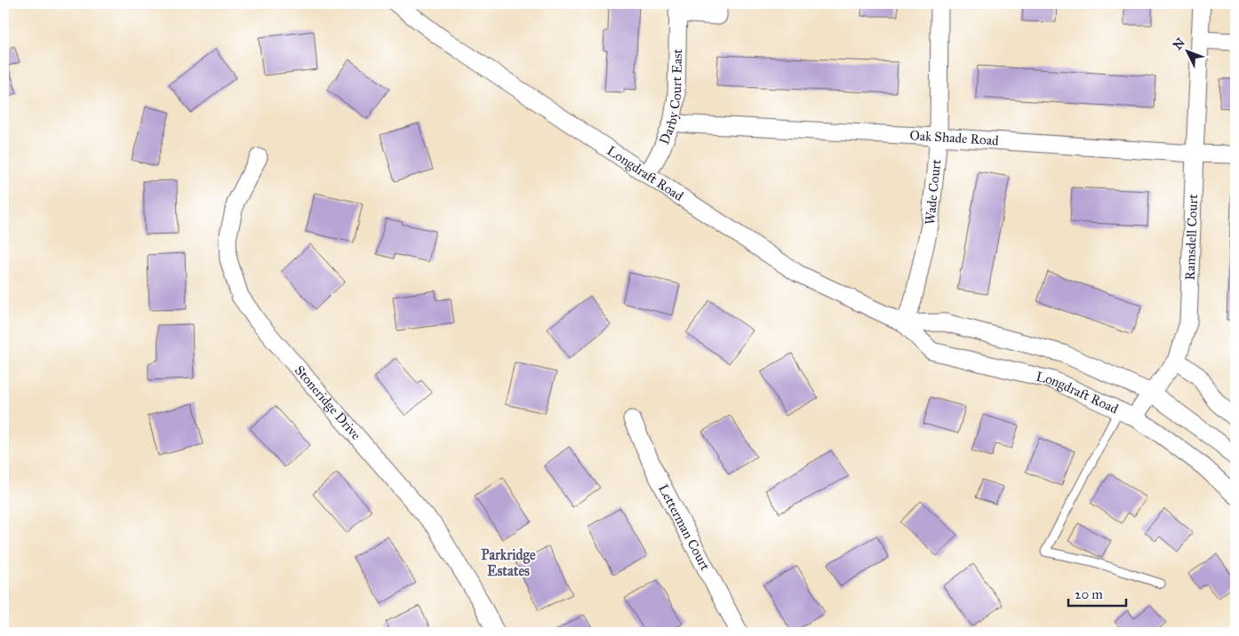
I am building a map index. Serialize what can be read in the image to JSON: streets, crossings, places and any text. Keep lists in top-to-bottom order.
{
  "streets": {
    "street": [
      "Darby Court East",
      "Oak Shade Road",
      "Longdraft Road",
      "Wade Court",
      "Ramsdell Court",
      "Stoneridge Drive",
      "Letterman Court"
    ]
  },
  "crossings": [
    ["Darby Court East", "Oak Shade Road"],
    ["Darby Court East", "Longdraft Road"],
    ["Oak Shade Road", "Wade Court"],
    ["Oak Shade Road", "Ramsdell Court"],
    ["Longdraft Road", "Wade Court"],
    ["Longdraft Road", "Ramsdell Court"]
  ],
  "districts": ["Parkridge Estates"],
  "scale_bar": "20 m",
  "north": "top left"
}
